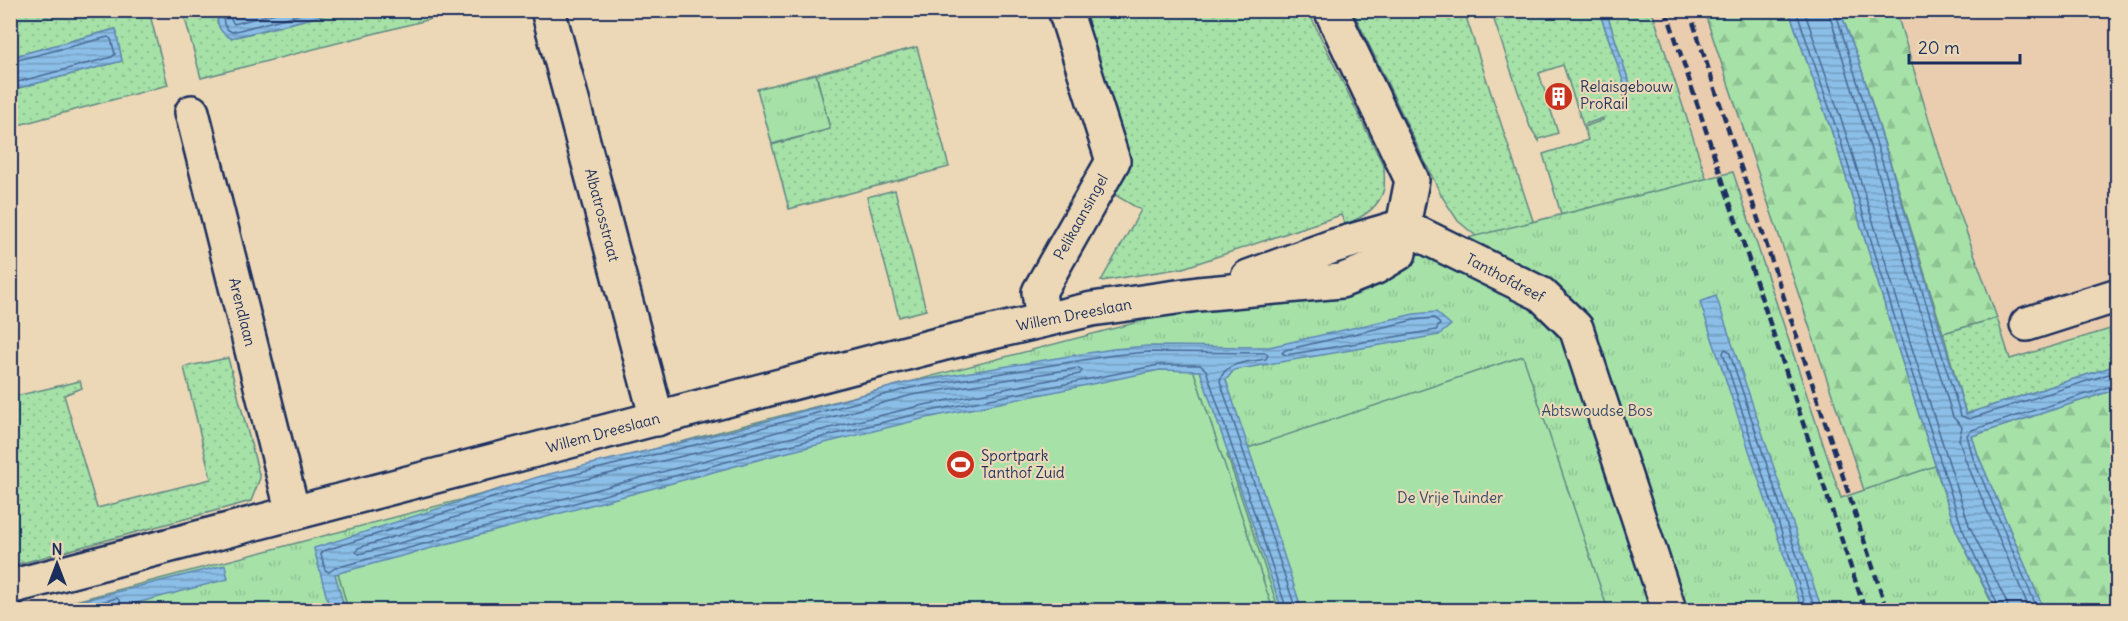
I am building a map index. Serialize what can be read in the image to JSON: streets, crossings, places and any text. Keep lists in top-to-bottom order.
{
  "streets": {
    "street": [
      "Albatrosstraat",
      "Pelikaansingel",
      "Tanthofdreef",
      "Arendlaan",
      "Willem Dreeslaan"
    ]
  },
  "crossings": [
    ["Albatrosstraat", "Willem Dreeslaan"],
    ["Pelikaansingel", "Willem Dreeslaan"],
    ["Tanthofdreef", "Willem Dreeslaan"],
    ["Arendlaan", "Willem Dreeslaan"]
  ],
  "parks": ["Abtswoudse Bos", "De Vrije Tuinder"],
  "places": {
    "building": ["Relaisgebouw ProRail"],
    "sports": ["Sportpark Tanthof Zuid"]
  },
  "scale_bar": "20 m",
  "north": "top"
}
